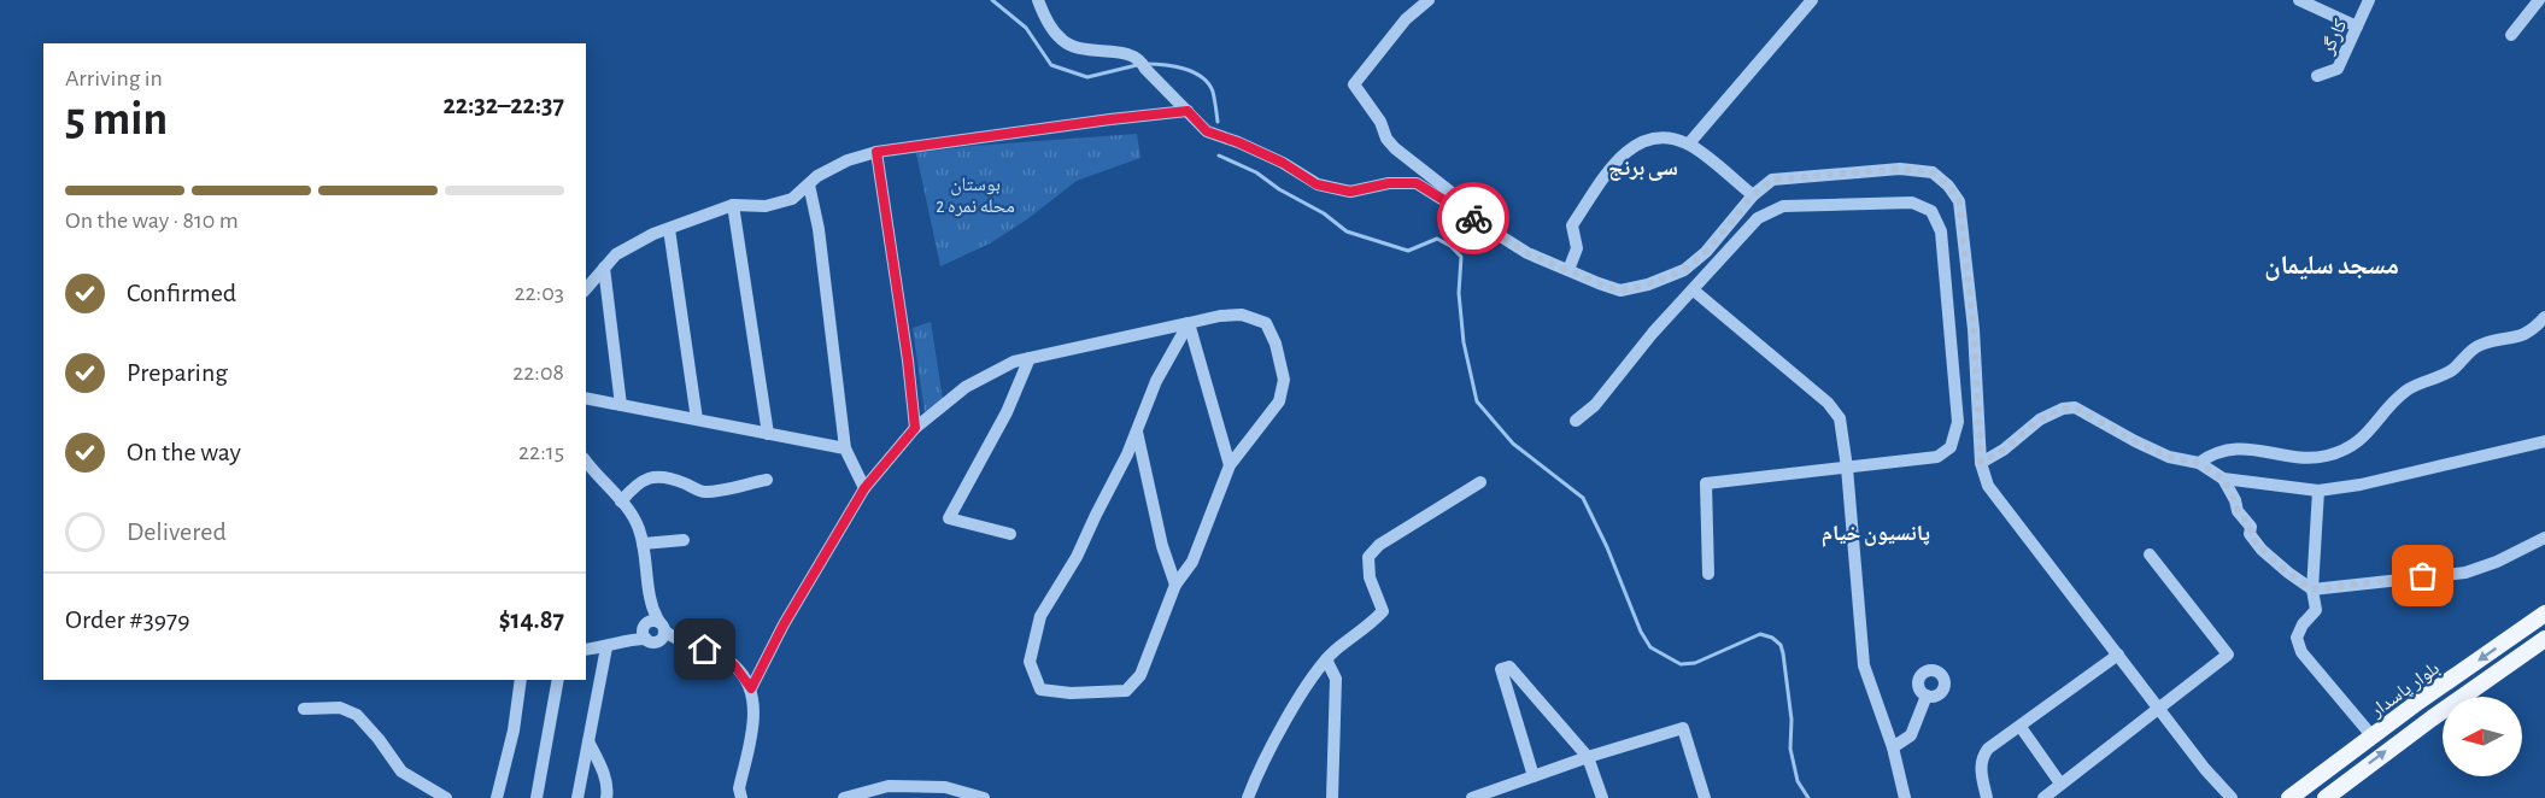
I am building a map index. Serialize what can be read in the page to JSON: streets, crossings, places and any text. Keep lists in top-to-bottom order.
{
  "streets": {
    "main road": ["بلوار پاسدار"],
    "street": ["کارگر"]
  },
  "districts": ["سی برنج", "مسجد سلیمان", "پانسیون خیام"],
  "parks": ["بوستان محله نمره 2"],
  "north": "left",
  "page": {
    "heading": ["5 min", "Arriving in", "22:32–22:37"],
    "panel": ["Order #3979", "$14.87"],
    "bar": "On the way · 810 m",
    "list": [
      ["Confirmed", "22:03"],
      ["Preparing", "22:08"],
      ["On the way", "22:15"],
      "Delivered"
    ]
  }
}
